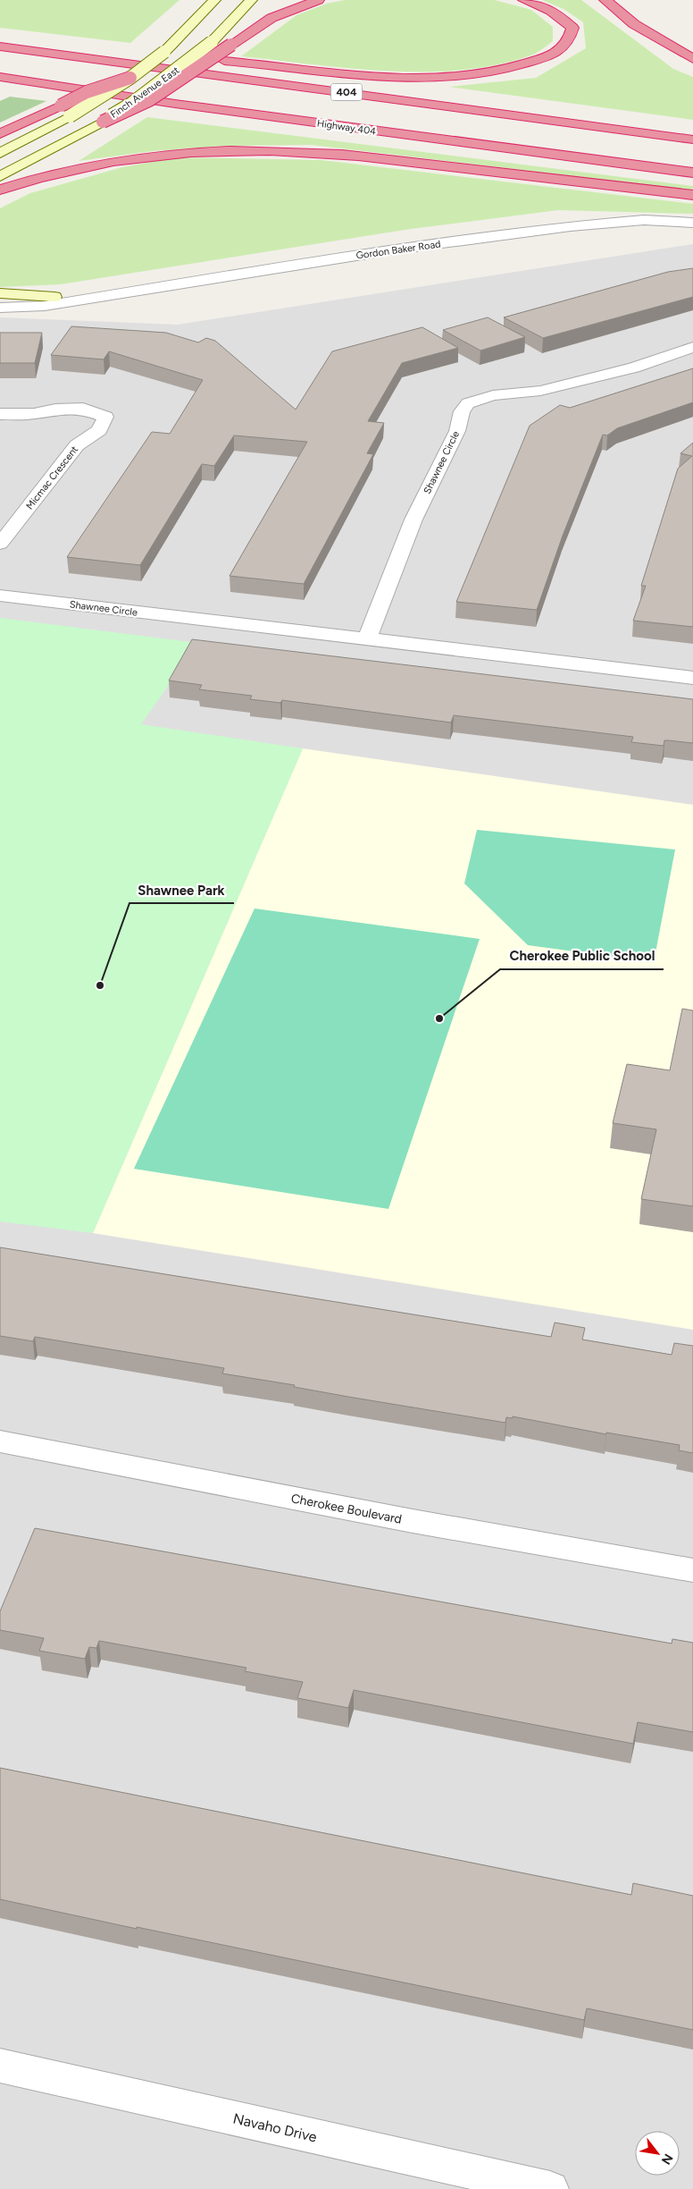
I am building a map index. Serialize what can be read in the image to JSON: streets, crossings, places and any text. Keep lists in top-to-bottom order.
{
  "streets": {
    "highway": ["404", "Highway 404"],
    "main road": ["Finch Avenue East"],
    "street": [
      "Gordon Baker Road",
      "Shawnee Circle",
      "Micmac Crescent",
      "Cherokee Boulevard",
      "Navaho Drive"
    ]
  },
  "places": ["Shawnee Park", "Cherokee Public School"],
  "north": "bottom right"
}
